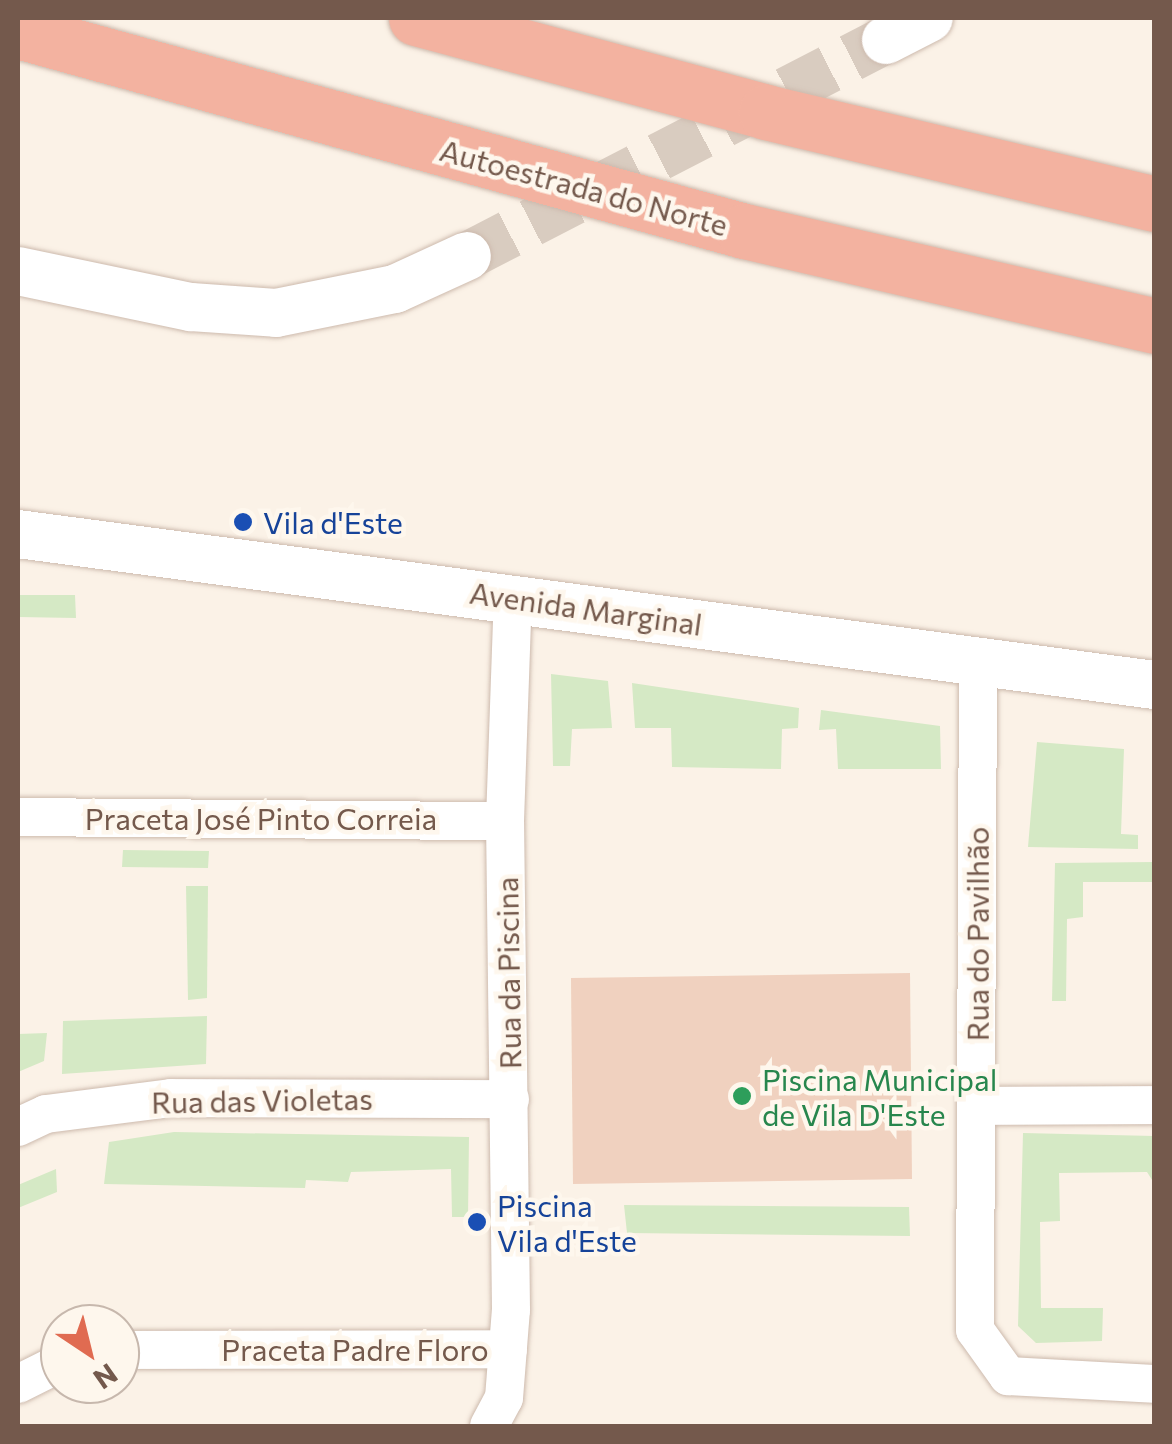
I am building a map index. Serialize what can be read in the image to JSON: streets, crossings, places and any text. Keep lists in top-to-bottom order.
{
  "streets": {
    "highway": ["Autoestrada do Norte"],
    "street": [
      "Avenida Marginal",
      "Praceta José Pinto Correia",
      "Rua do Pavilhão",
      "Rua da Piscina",
      "Rua das Violetas",
      "Praceta Padre Floro"
    ]
  },
  "crossings": [
    ["Avenida Marginal", "Rua do Pavilhão"],
    ["Avenida Marginal", "Rua da Piscina"],
    ["Praceta José Pinto Correia", "Rua da Piscina"],
    ["Rua da Piscina", "Rua das Violetas"],
    ["Rua da Piscina", "Praceta Padre Floro"]
  ],
  "places": ["Vila d'Este", "Piscina Municipal de Vila D'Este", "Piscina Vila d'Este"],
  "north": "bottom right"
}
